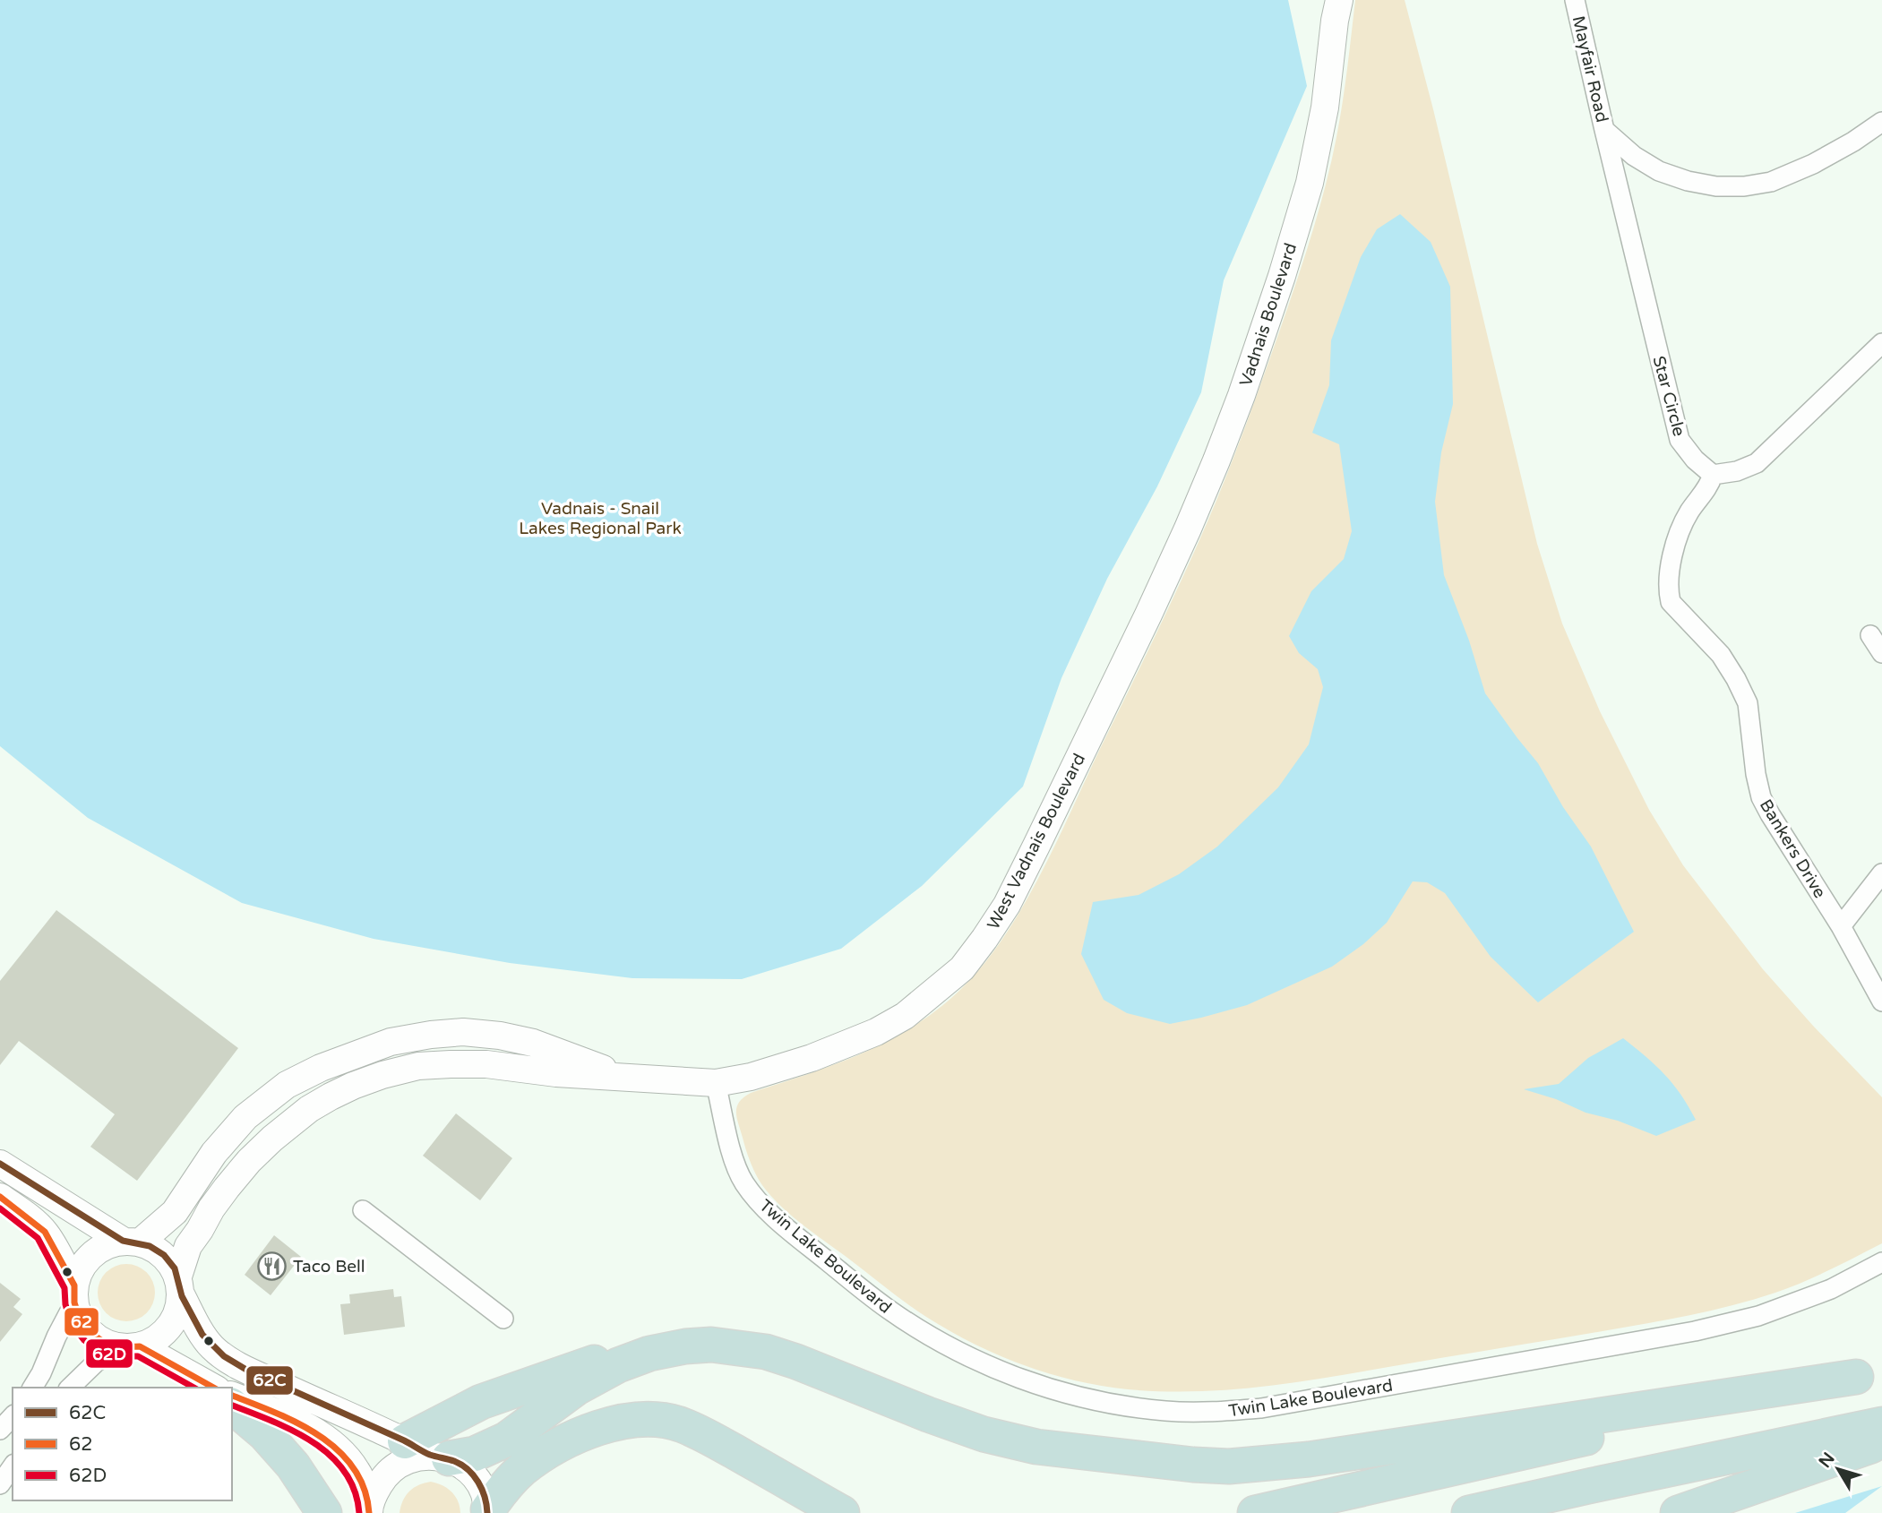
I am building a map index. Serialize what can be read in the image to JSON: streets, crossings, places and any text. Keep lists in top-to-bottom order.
{
  "streets": {
    "street": [
      "Mayfair Road",
      "Vadnais Boulevard",
      "Star Circle",
      "West Vadnais Boulevard",
      "Bankers Drive",
      "Twin Lake Boulevard"
    ]
  },
  "crossings": [
    ["Mayfair Road", "Star Circle"],
    ["Vadnais Boulevard", "West Vadnais Boulevard"],
    ["Star Circle", "Bankers Drive"],
    ["West Vadnais Boulevard", "Twin Lake Boulevard"]
  ],
  "parks": ["Vadnais - Snail Lakes Regional Park"],
  "places": {
    "restaurant": ["Taco Bell"]
  },
  "lines": ["transit line 62C", "transit line 62", "transit line 62D"],
  "legend": ["62C", "62", "62D"],
  "north": "top left"
}
